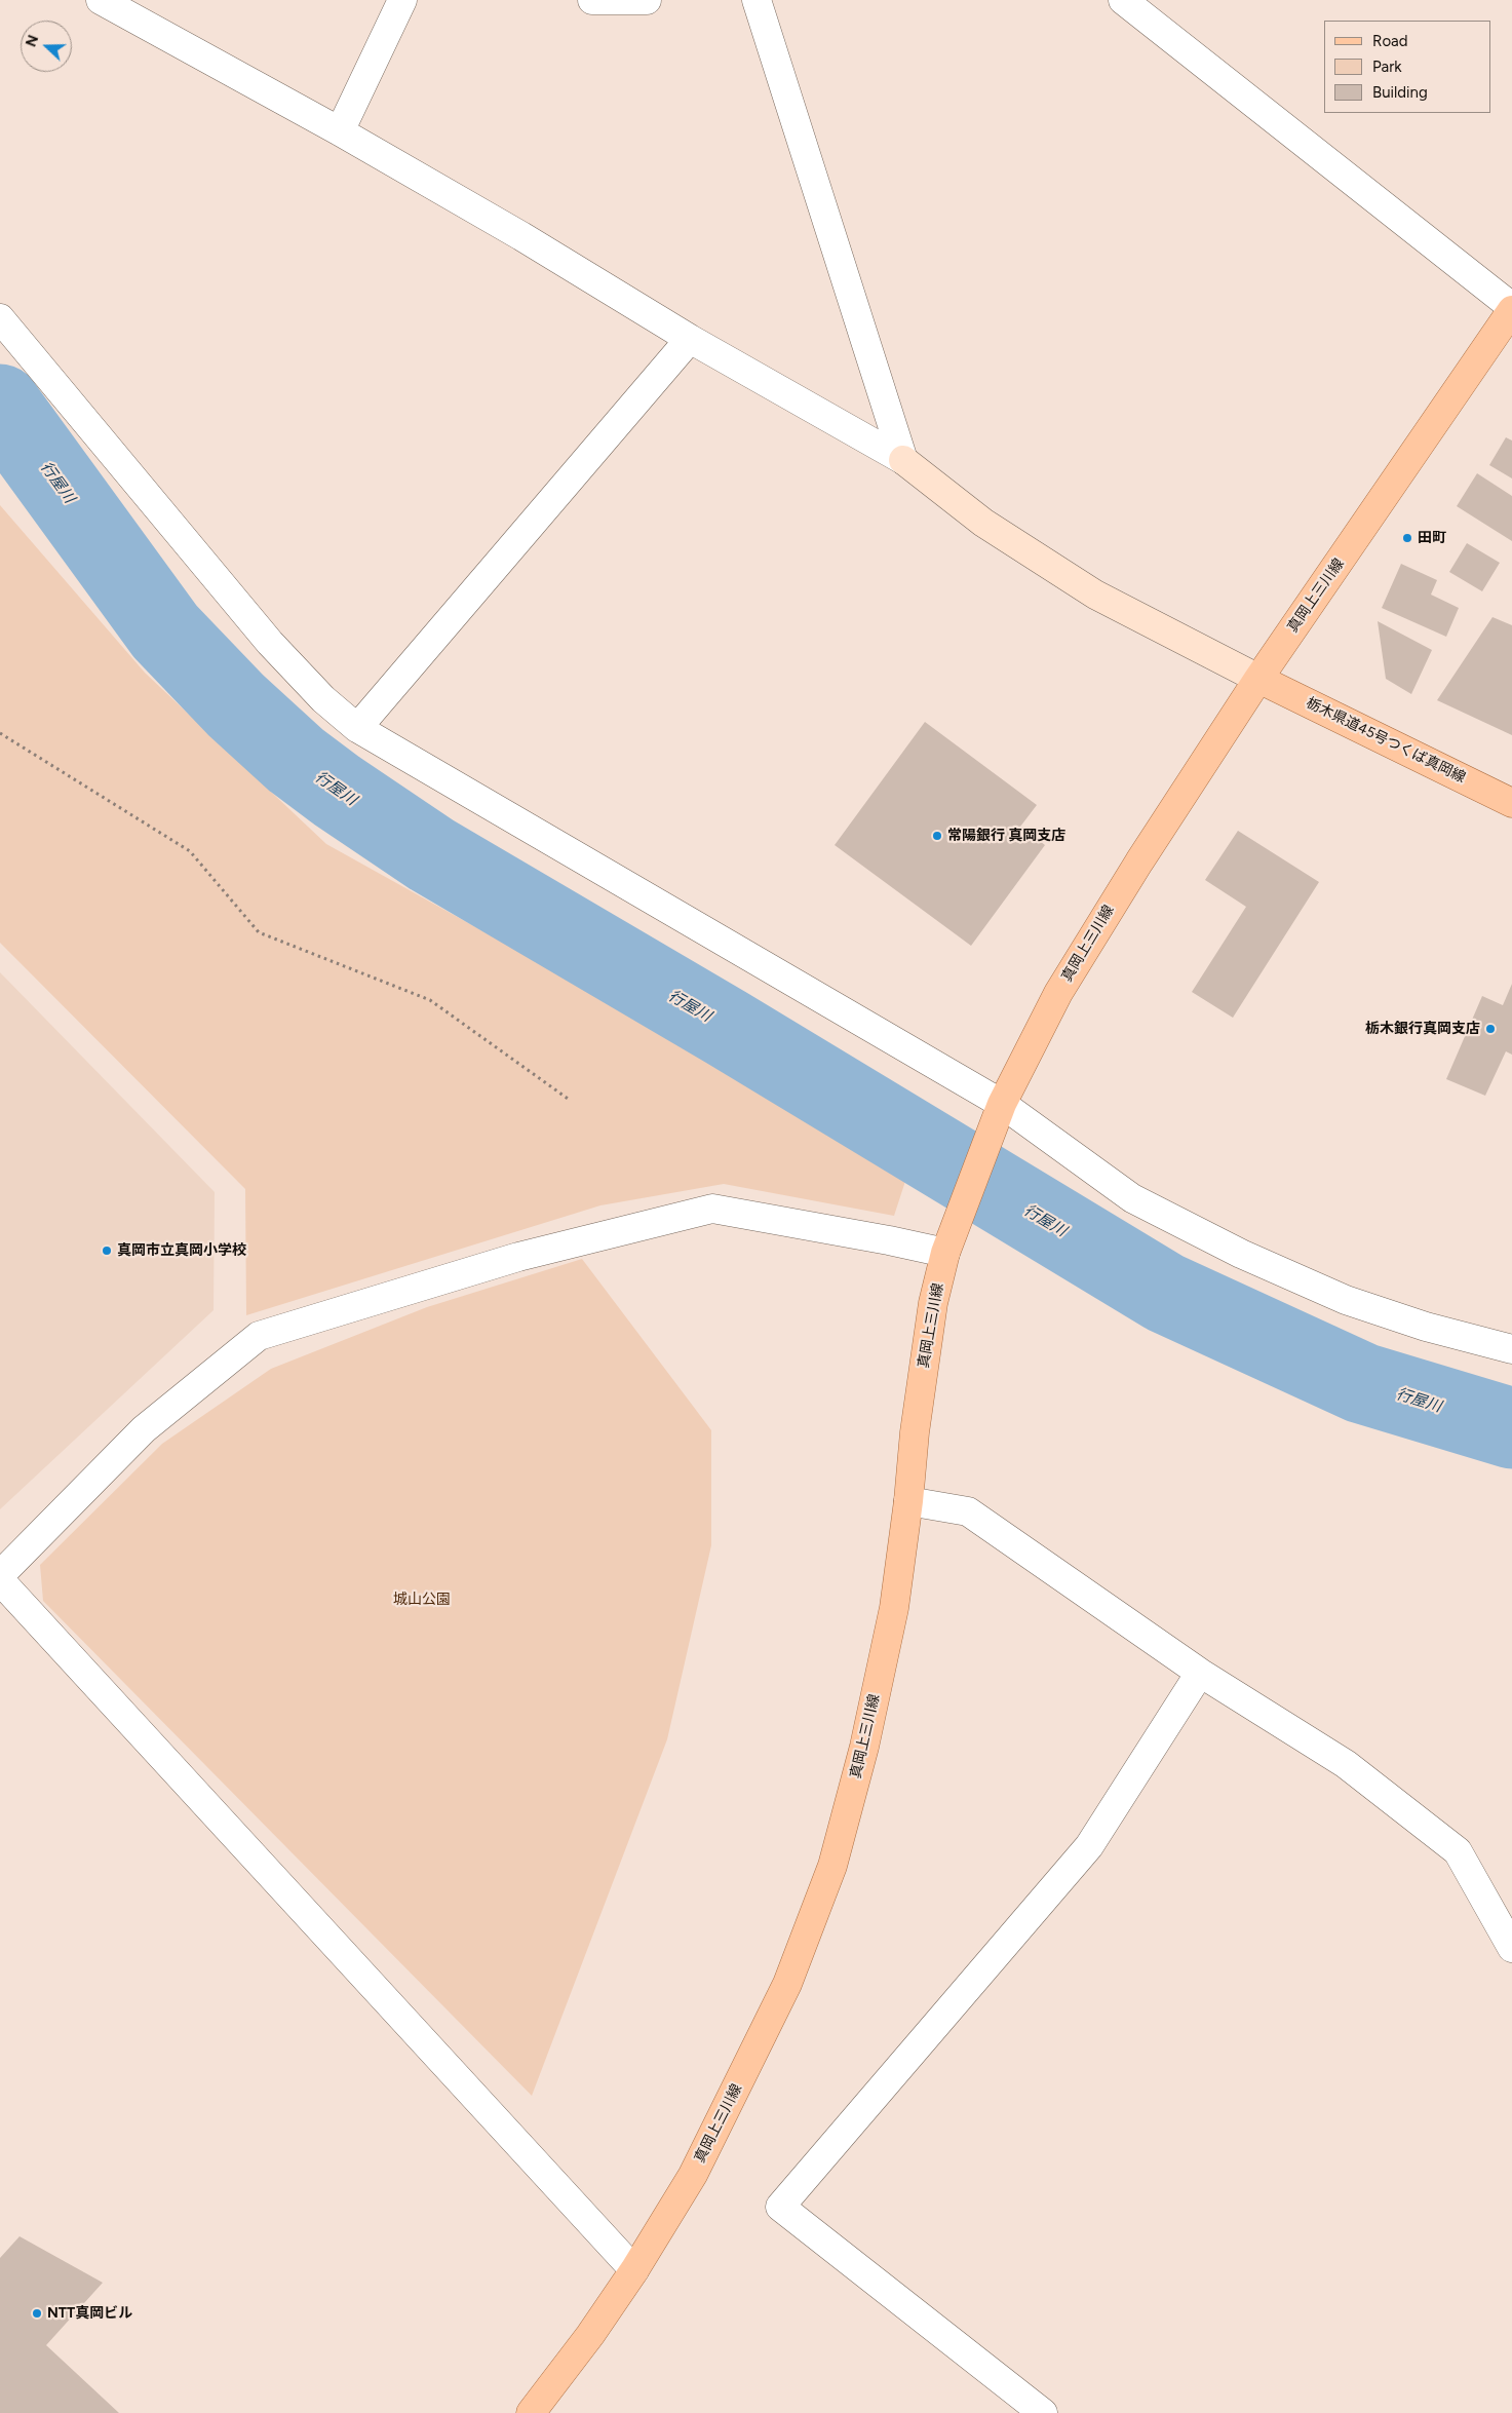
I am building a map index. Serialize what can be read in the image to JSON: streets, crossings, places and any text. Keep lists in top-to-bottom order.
{
  "streets": {
    "main road": ["真岡上三川線", "栃木県道45号つくば真岡線"]
  },
  "crossings": [
    ["真岡上三川線", "栃木県道45号つくば真岡線"]
  ],
  "water": ["行屋川"],
  "parks": ["城山公園"],
  "places": [
    "田町",
    "常陽銀行 真岡支店",
    "栃木銀行真岡支店",
    "真岡市立真岡小学校",
    "NTT真岡ビル"
  ],
  "legend": ["Road", "Park", "Building"],
  "north": "left"
}
